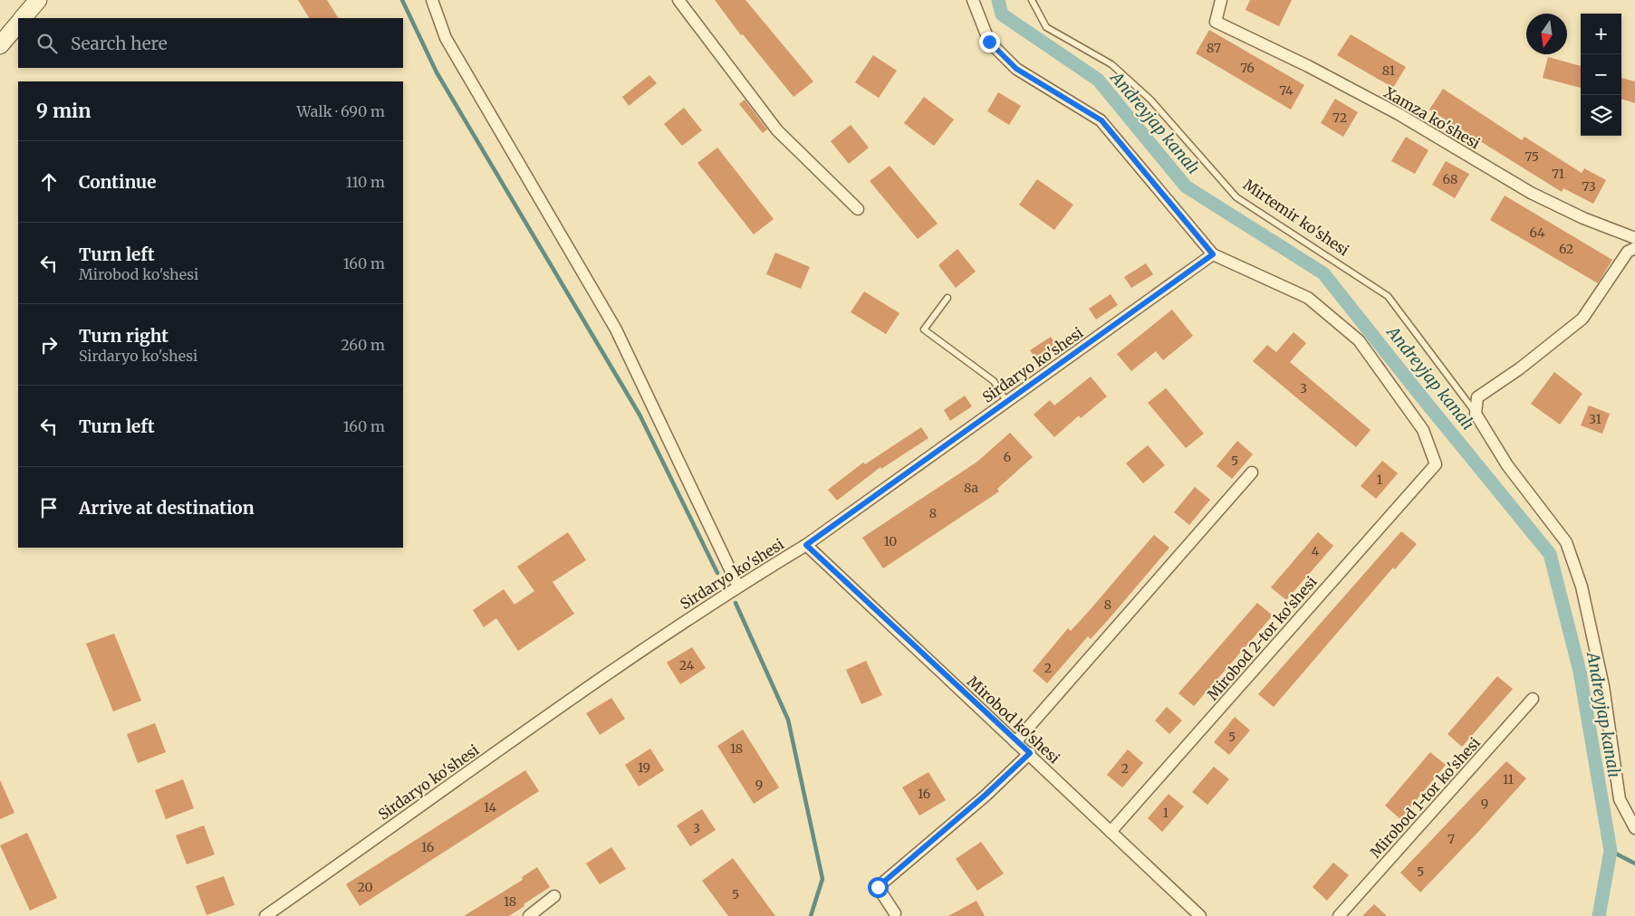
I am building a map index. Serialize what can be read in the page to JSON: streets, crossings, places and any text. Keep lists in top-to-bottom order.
{
  "streets": {
    "street": [
      "Xamza ko'shesi",
      "Mirtemir ko'shesi",
      "Sirdaryo ko'shesi",
      "Mirobod 2-tor ko'shesi",
      "Mirobod ko'shesi",
      "Mirobod 1-tor ko'shesi"
    ]
  },
  "crossings": [
    ["Sirdaryo ko'shesi", "Mirobod 2-tor ko'shesi"],
    ["Sirdaryo ko'shesi", "Mirobod ko'shesi"],
    ["Mirobod 2-tor ko'shesi", "Mirobod ko'shesi"]
  ],
  "water": ["Andreyjap kanalı"],
  "house_numbers": [
    "87",
    "76",
    "81",
    "74",
    "72",
    "75",
    "71",
    "68",
    "73",
    "64",
    "62",
    "3",
    "31",
    "6",
    "5",
    "1",
    "8a",
    "8",
    "10",
    "4",
    "8",
    "24",
    "2",
    "5",
    "18",
    "19",
    "2",
    "11",
    "9",
    "16",
    "9",
    "14",
    "1",
    "3",
    "7",
    "16",
    "5",
    "20",
    "5",
    "18"
  ],
  "north": "bottom",
  "page": {
    "map_buttons": ["+", "−"],
    "search": "Search here",
    "heading": ["9 min", "Walk · 690 m"],
    "list": [
      ["Continue", "110 m"],
      ["Turn left", "Mirobod ko'shesi", "160 m"],
      ["Turn right", "Sirdaryo ko'shesi", "260 m"],
      ["Turn left", "160 m"],
      "Arrive at destination"
    ]
  }
}
